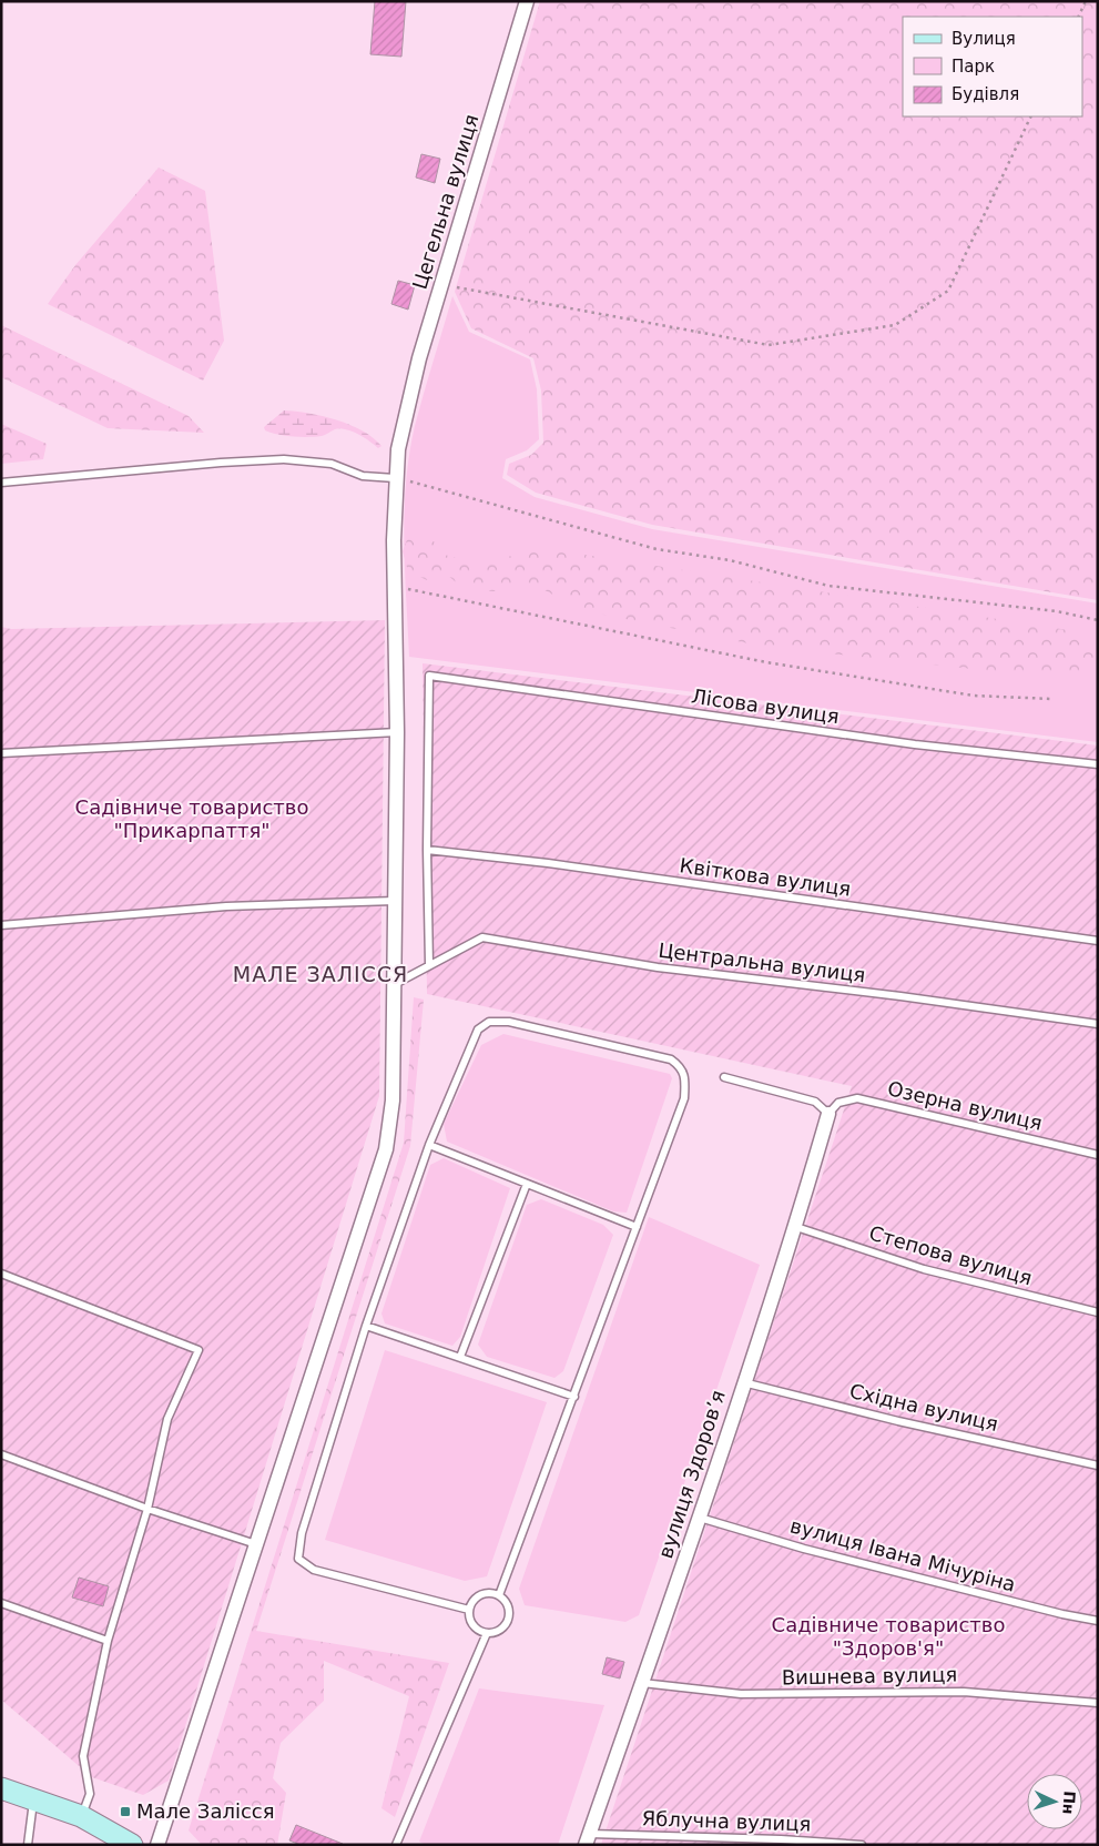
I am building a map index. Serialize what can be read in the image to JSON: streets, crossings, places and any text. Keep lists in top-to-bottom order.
{
  "streets": {
    "street": ["Цегельна вулиця", "вулиця Здоровʼя"],
    "lane": [
      "Лісова вулиця",
      "Квіткова вулиця",
      "Центральна вулиця",
      "Озерна вулиця",
      "Степова вулиця",
      "Східна вулиця",
      "вулиця Івана Мічуріна",
      "Вишнева вулиця",
      "Яблучна вулиця"
    ]
  },
  "crossings": [
    ["Цегельна вулиця", "Центральна вулиця"],
    ["Лісова вулиця", "Квіткова вулиця"],
    ["Озерна вулиця", "вулиця Здоровʼя"],
    ["Степова вулиця", "вулиця Здоровʼя"],
    ["Східна вулиця", "вулиця Здоровʼя"],
    ["вулиця Здоровʼя", "вулиця Івана Мічуріна"],
    ["вулиця Здоровʼя", "Вишнева вулиця"],
    ["вулиця Здоровʼя", "Яблучна вулиця"]
  ],
  "districts": ["МАЛЕ ЗАЛІССЯ"],
  "parks": ["Садівниче товариство \"Прикарпаття\"", "Садівниче товариство \"Здоров'я\""],
  "places": {
    "transit": ["Мале Залісся"]
  },
  "legend": ["Вулиця", "Парк", "Будівля"],
  "north": "right"
}
